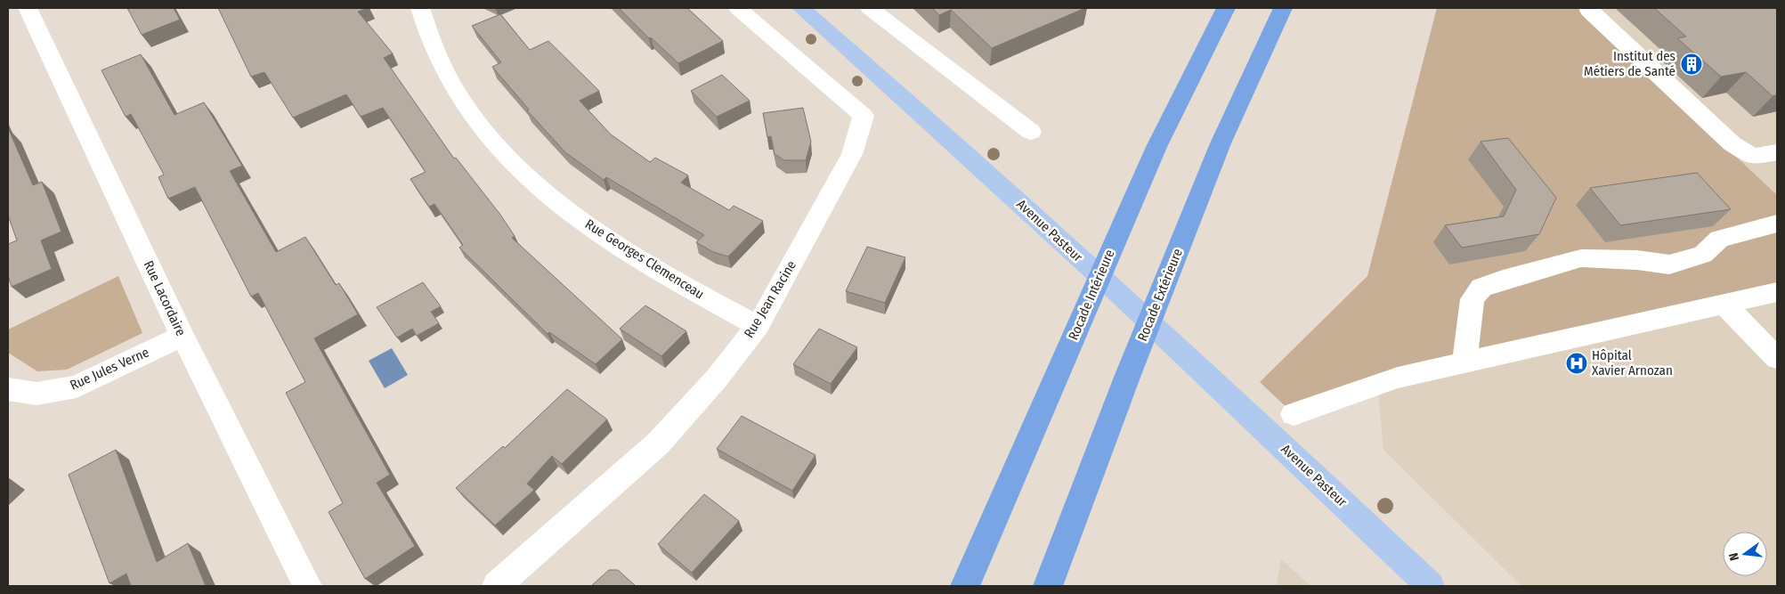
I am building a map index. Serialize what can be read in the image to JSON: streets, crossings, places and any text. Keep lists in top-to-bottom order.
{
  "streets": {
    "highway": ["Rocade Intérieure", "Rocade Extérieure"],
    "main road": ["Avenue Pasteur"],
    "street": [
      "Rue Georges Clemenceau",
      "Rue Lacordaire",
      "Rue Jean Racine",
      "Rue Jules Verne"
    ]
  },
  "crossings": [
    ["Rue Georges Clemenceau", "Rue Jean Racine"],
    ["Rue Lacordaire", "Rue Jules Verne"]
  ],
  "places": {
    "building": ["Institut des Métiers de Santé"],
    "hospital": ["Hôpital Xavier Arnozan"]
  },
  "north": "left"
}
